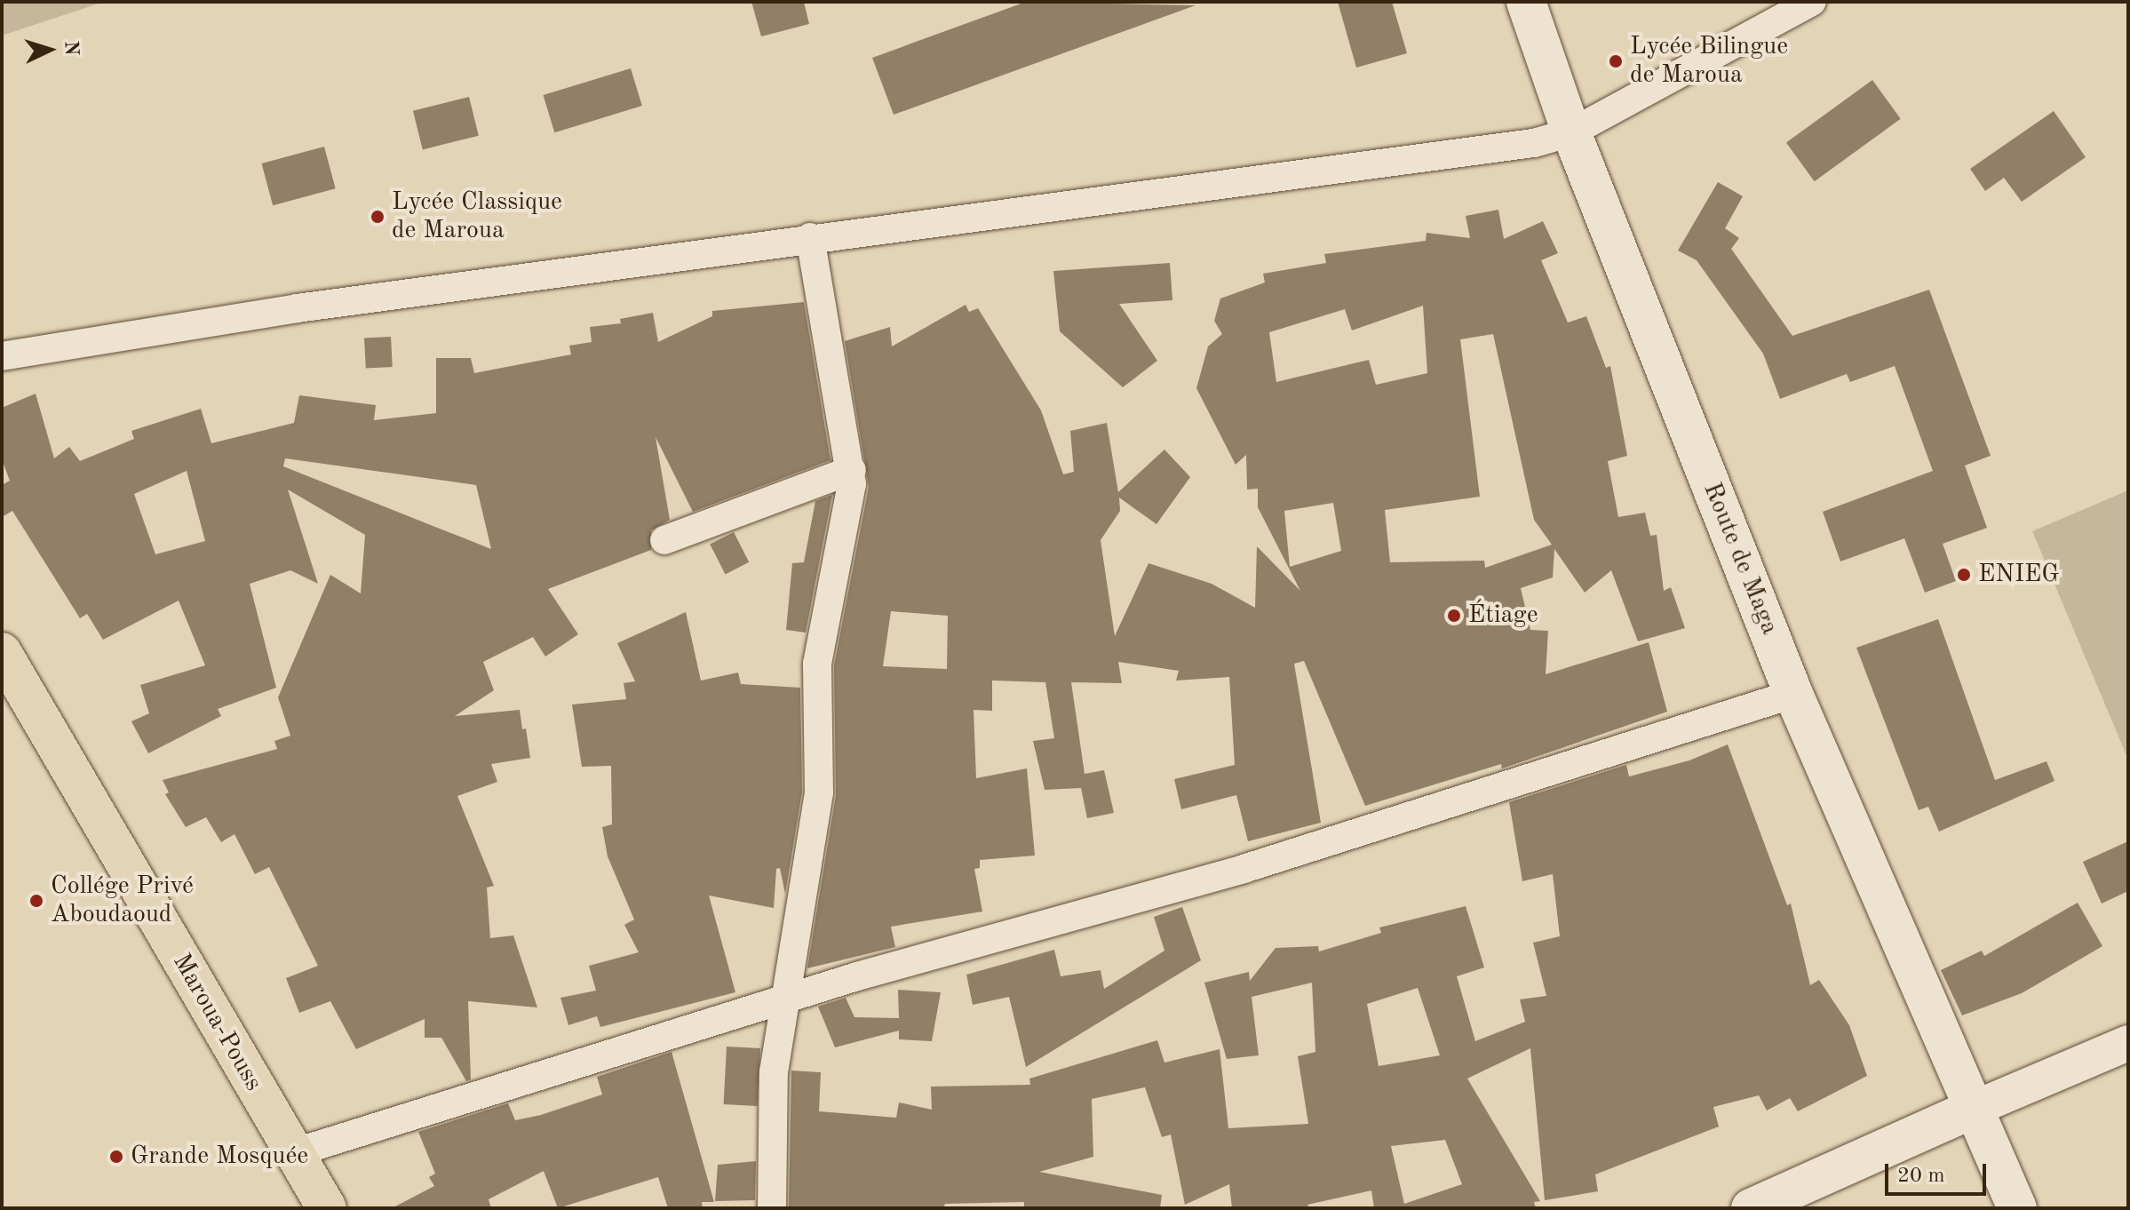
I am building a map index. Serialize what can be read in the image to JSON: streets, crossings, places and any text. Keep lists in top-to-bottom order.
{
  "streets": {
    "main road": ["Route de Maga", "Maroua-Pouss"]
  },
  "places": [
    "Lycée Bilingue de Maroua",
    "Lycée Classique de Maroua",
    "ENIEG",
    "Étiage",
    "Collége Privé Aboudaoud",
    "Grande Mosquée"
  ],
  "scale_bar": "20 m",
  "north": "right"
}
